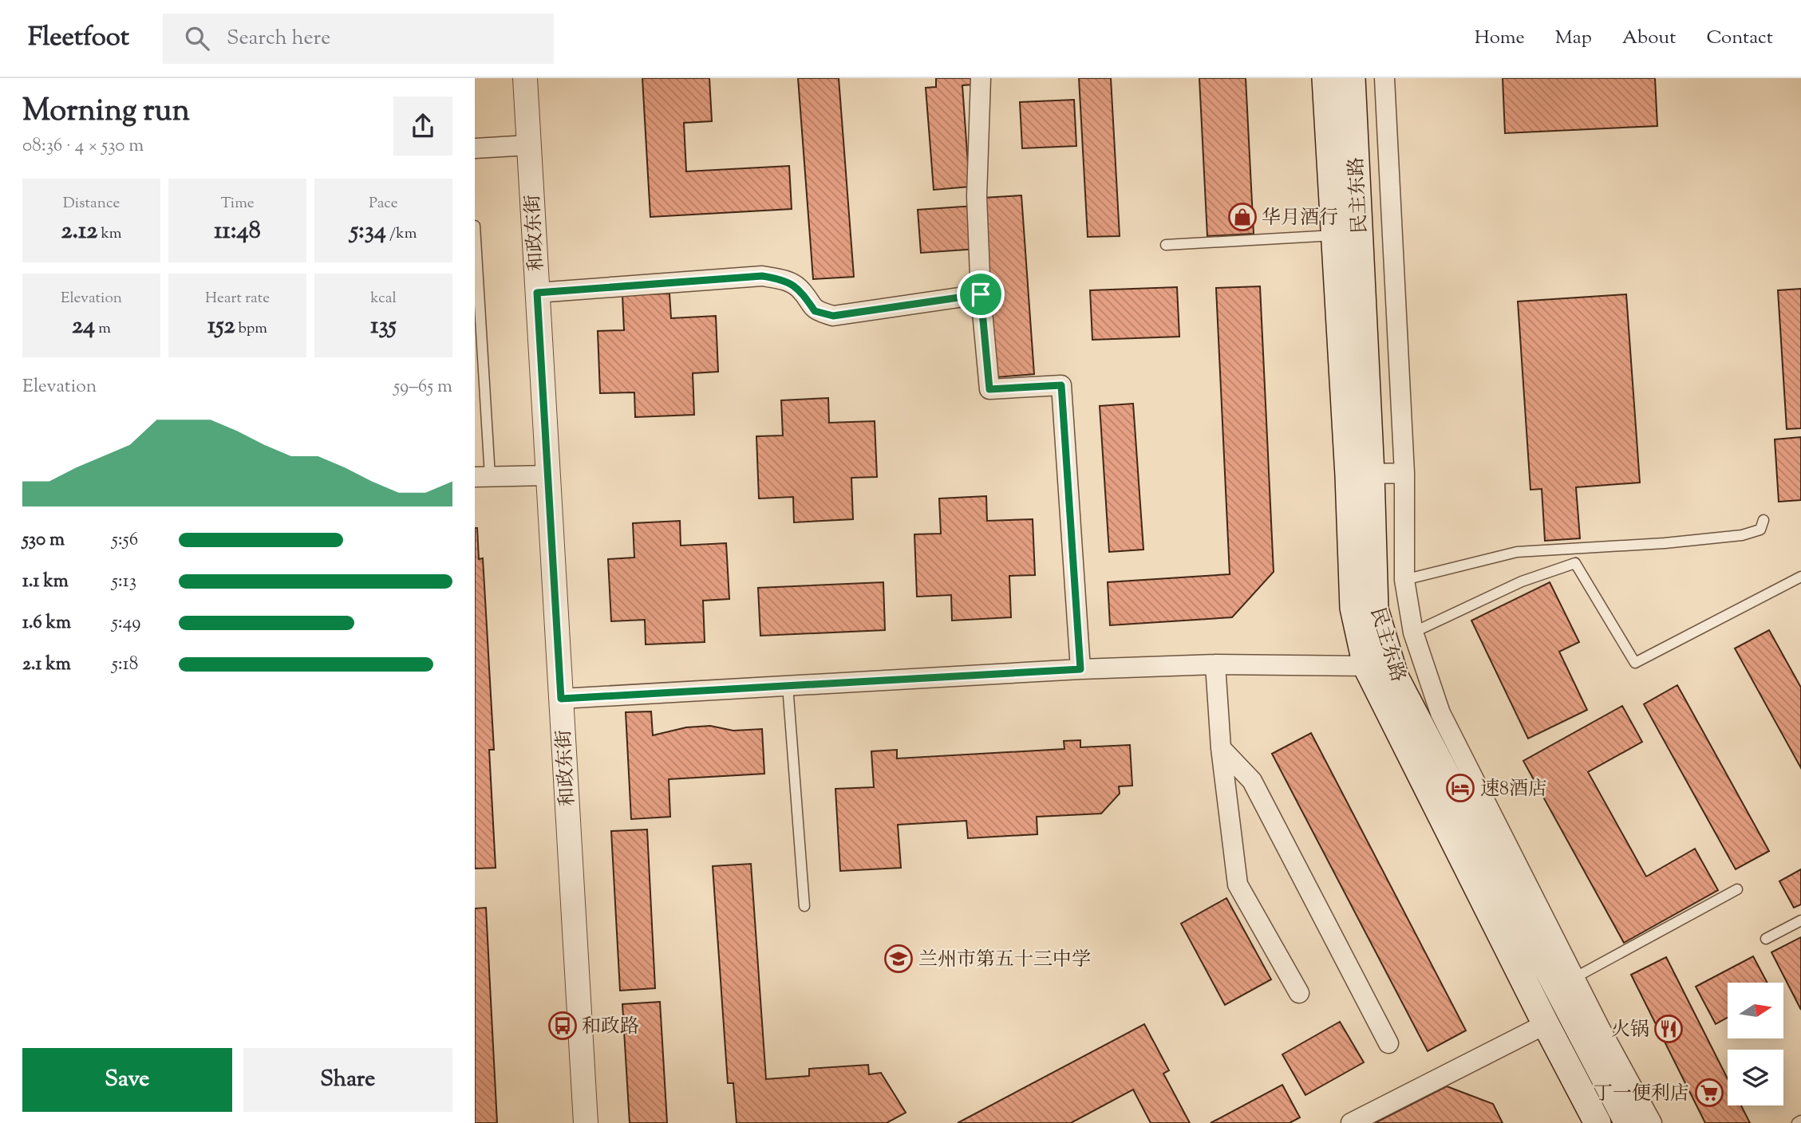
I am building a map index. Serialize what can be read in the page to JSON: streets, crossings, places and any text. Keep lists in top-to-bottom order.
{
  "streets": {
    "main road": ["民主东路"],
    "street": ["和政东街"]
  },
  "places": {
    "shop": ["华月酒行"],
    "hotel": ["速8酒店"],
    "school or university": ["兰州市第五十三中学"],
    "bus stop": ["和政路"],
    "restaurant": ["火锅"],
    "supermarket": ["丁一便利店"]
  },
  "north": "right",
  "page": {
    "header": "Fleetfoot",
    "search": "Search here",
    "nav": [
      "Home",
      "Map",
      "About",
      "Contact"
    ],
    "heading": ["Morning run", "08:36 · 4 × 530 m"],
    "stats": [
      ["Distance", "2.12 km"],
      ["Time", "11:48"],
      ["Pace", "5:34 /km"],
      ["Elevation", "24 m"],
      ["Heart rate", "152 bpm"],
      ["kcal", "135"]
    ],
    "chart": ["Elevation", "59–65 m"],
    "list": [
      {
        "name": "530 m",
        "note": "5:56"
      },
      {
        "name": "1.1 km",
        "note": "5:13"
      },
      {
        "name": "1.6 km",
        "note": "5:49"
      },
      {
        "name": "2.1 km",
        "note": "5:18"
      }
    ],
    "buttons": ["Save", "Share"]
  }
}
